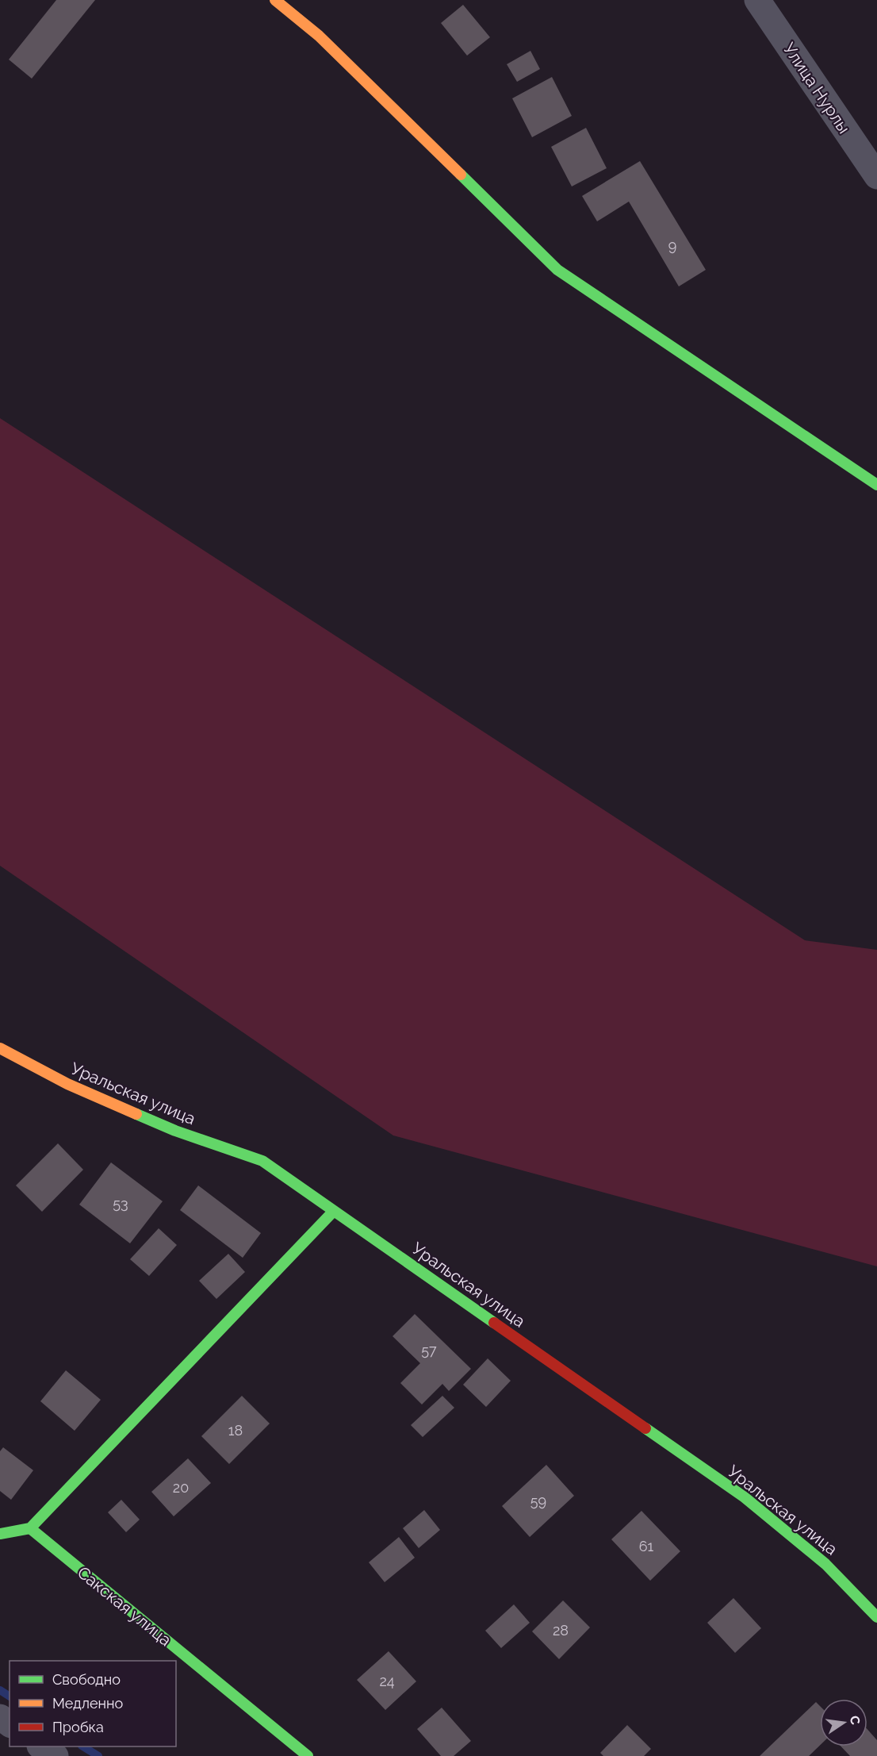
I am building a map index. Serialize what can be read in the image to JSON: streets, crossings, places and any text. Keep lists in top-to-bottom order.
{
  "streets": {
    "street": ["Улица Нурлы", "Уральская улица", "Сакская улица"]
  },
  "house_numbers": [
    "9",
    "53",
    "57",
    "18",
    "20",
    "59",
    "61",
    "28",
    "24"
  ],
  "legend": ["Свободно", "Медленно", "Пробка"],
  "north": "right"
}
